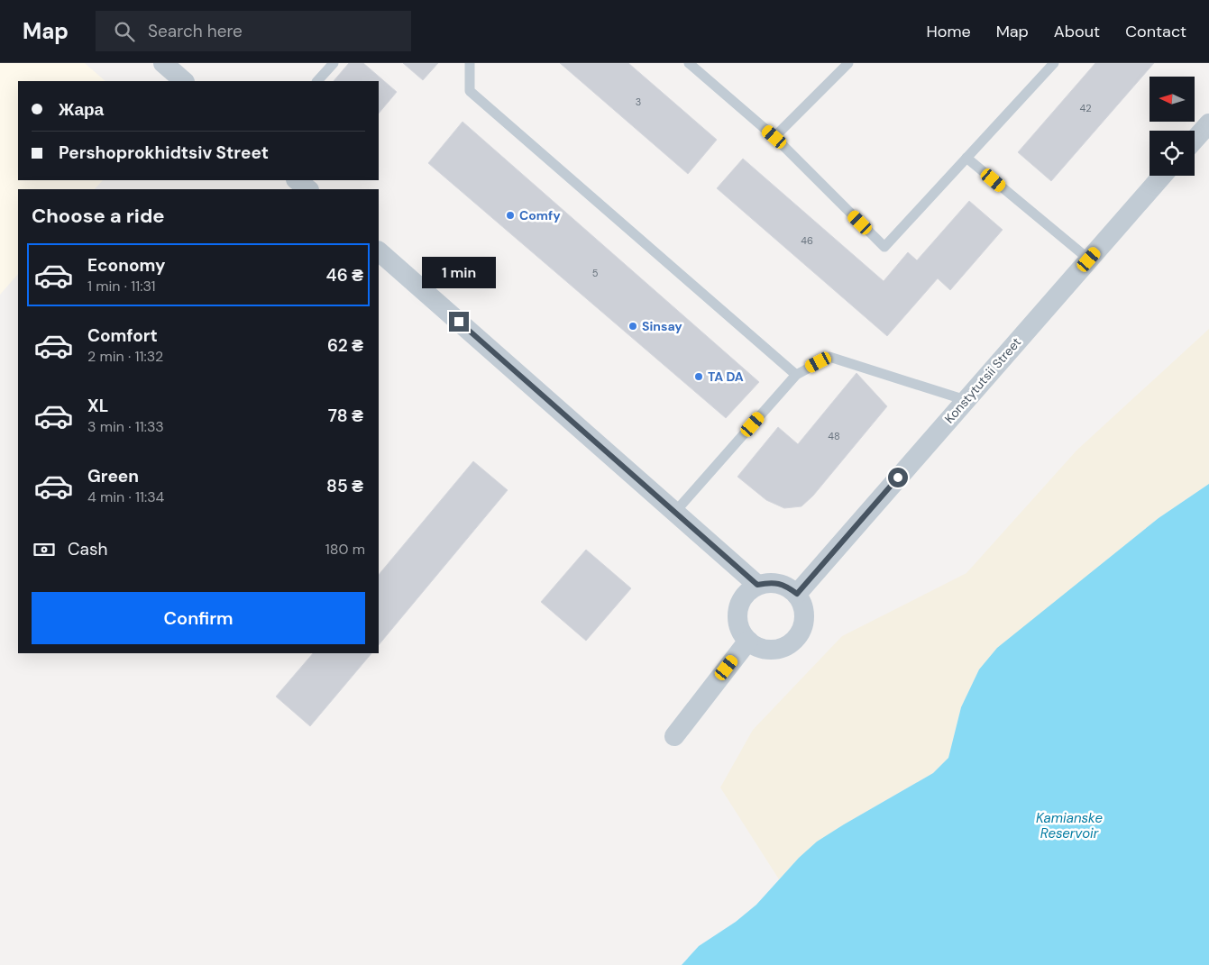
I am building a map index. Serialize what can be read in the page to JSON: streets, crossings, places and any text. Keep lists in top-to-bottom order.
{
  "streets": {
    "street": ["Konstytutsii Street"]
  },
  "water": ["Kamianske Reservoir"],
  "places": ["Comfy", "Sinsay", "TA DA"],
  "house_numbers": [
    "3",
    "42",
    "46",
    "5",
    "48"
  ],
  "north": "left",
  "page": {
    "header": "Map",
    "search": "Search here",
    "nav": [
      "Home",
      "Map",
      "About",
      "Contact"
    ],
    "banner": ["Жара", "Pershoprokhidtsiv Street"],
    "heading": "Choose a ride",
    "list": [
      {
        "name": "Economy",
        "note": "1 min · 11:31",
        "value": "46 ₴"
      },
      {
        "name": "Comfort",
        "note": "2 min · 11:32",
        "value": "62 ₴"
      },
      {
        "name": "XL",
        "note": "3 min · 11:33",
        "value": "78 ₴"
      },
      {
        "name": "Green",
        "note": "4 min · 11:34",
        "value": "85 ₴"
      }
    ],
    "bubble": "1 min",
    "pay": ["Cash", "180 m"],
    "buttons": "Confirm"
  }
}
